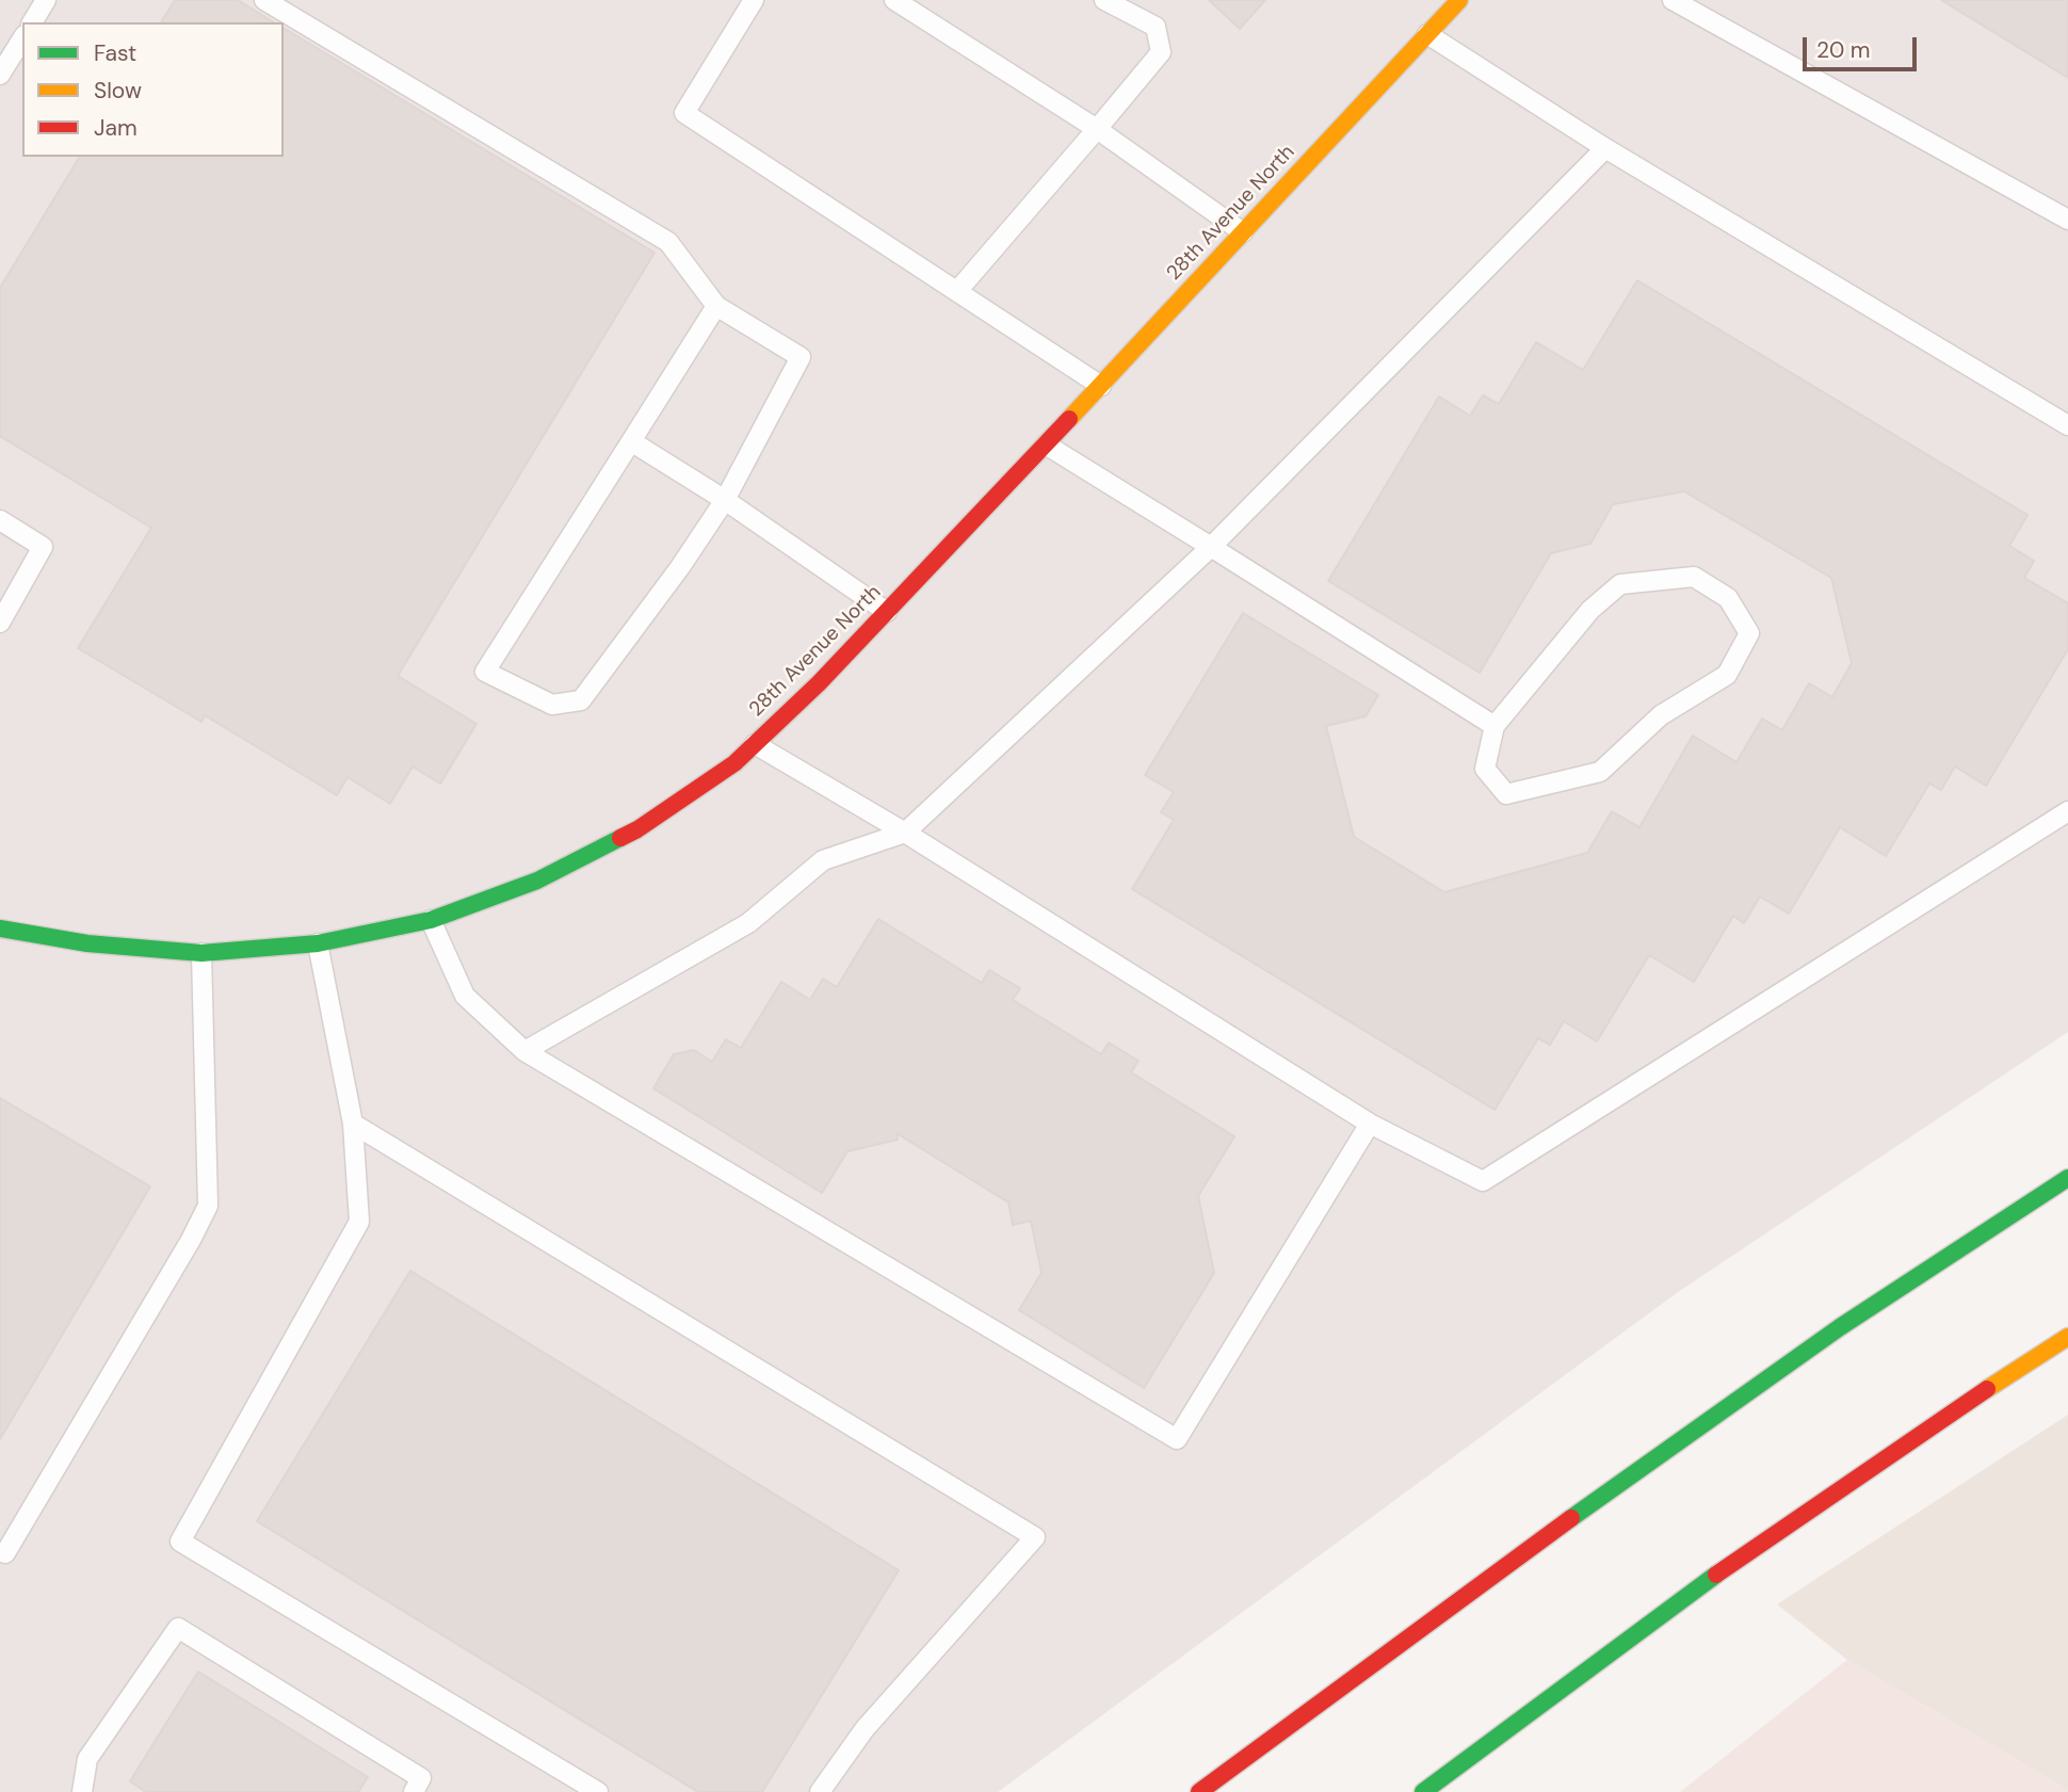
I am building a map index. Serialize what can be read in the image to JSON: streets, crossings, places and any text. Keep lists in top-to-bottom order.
{
  "streets": {
    "street": ["28th Avenue North"]
  },
  "legend": ["Fast", "Slow", "Jam"],
  "scale_bar": "20 m"
}
